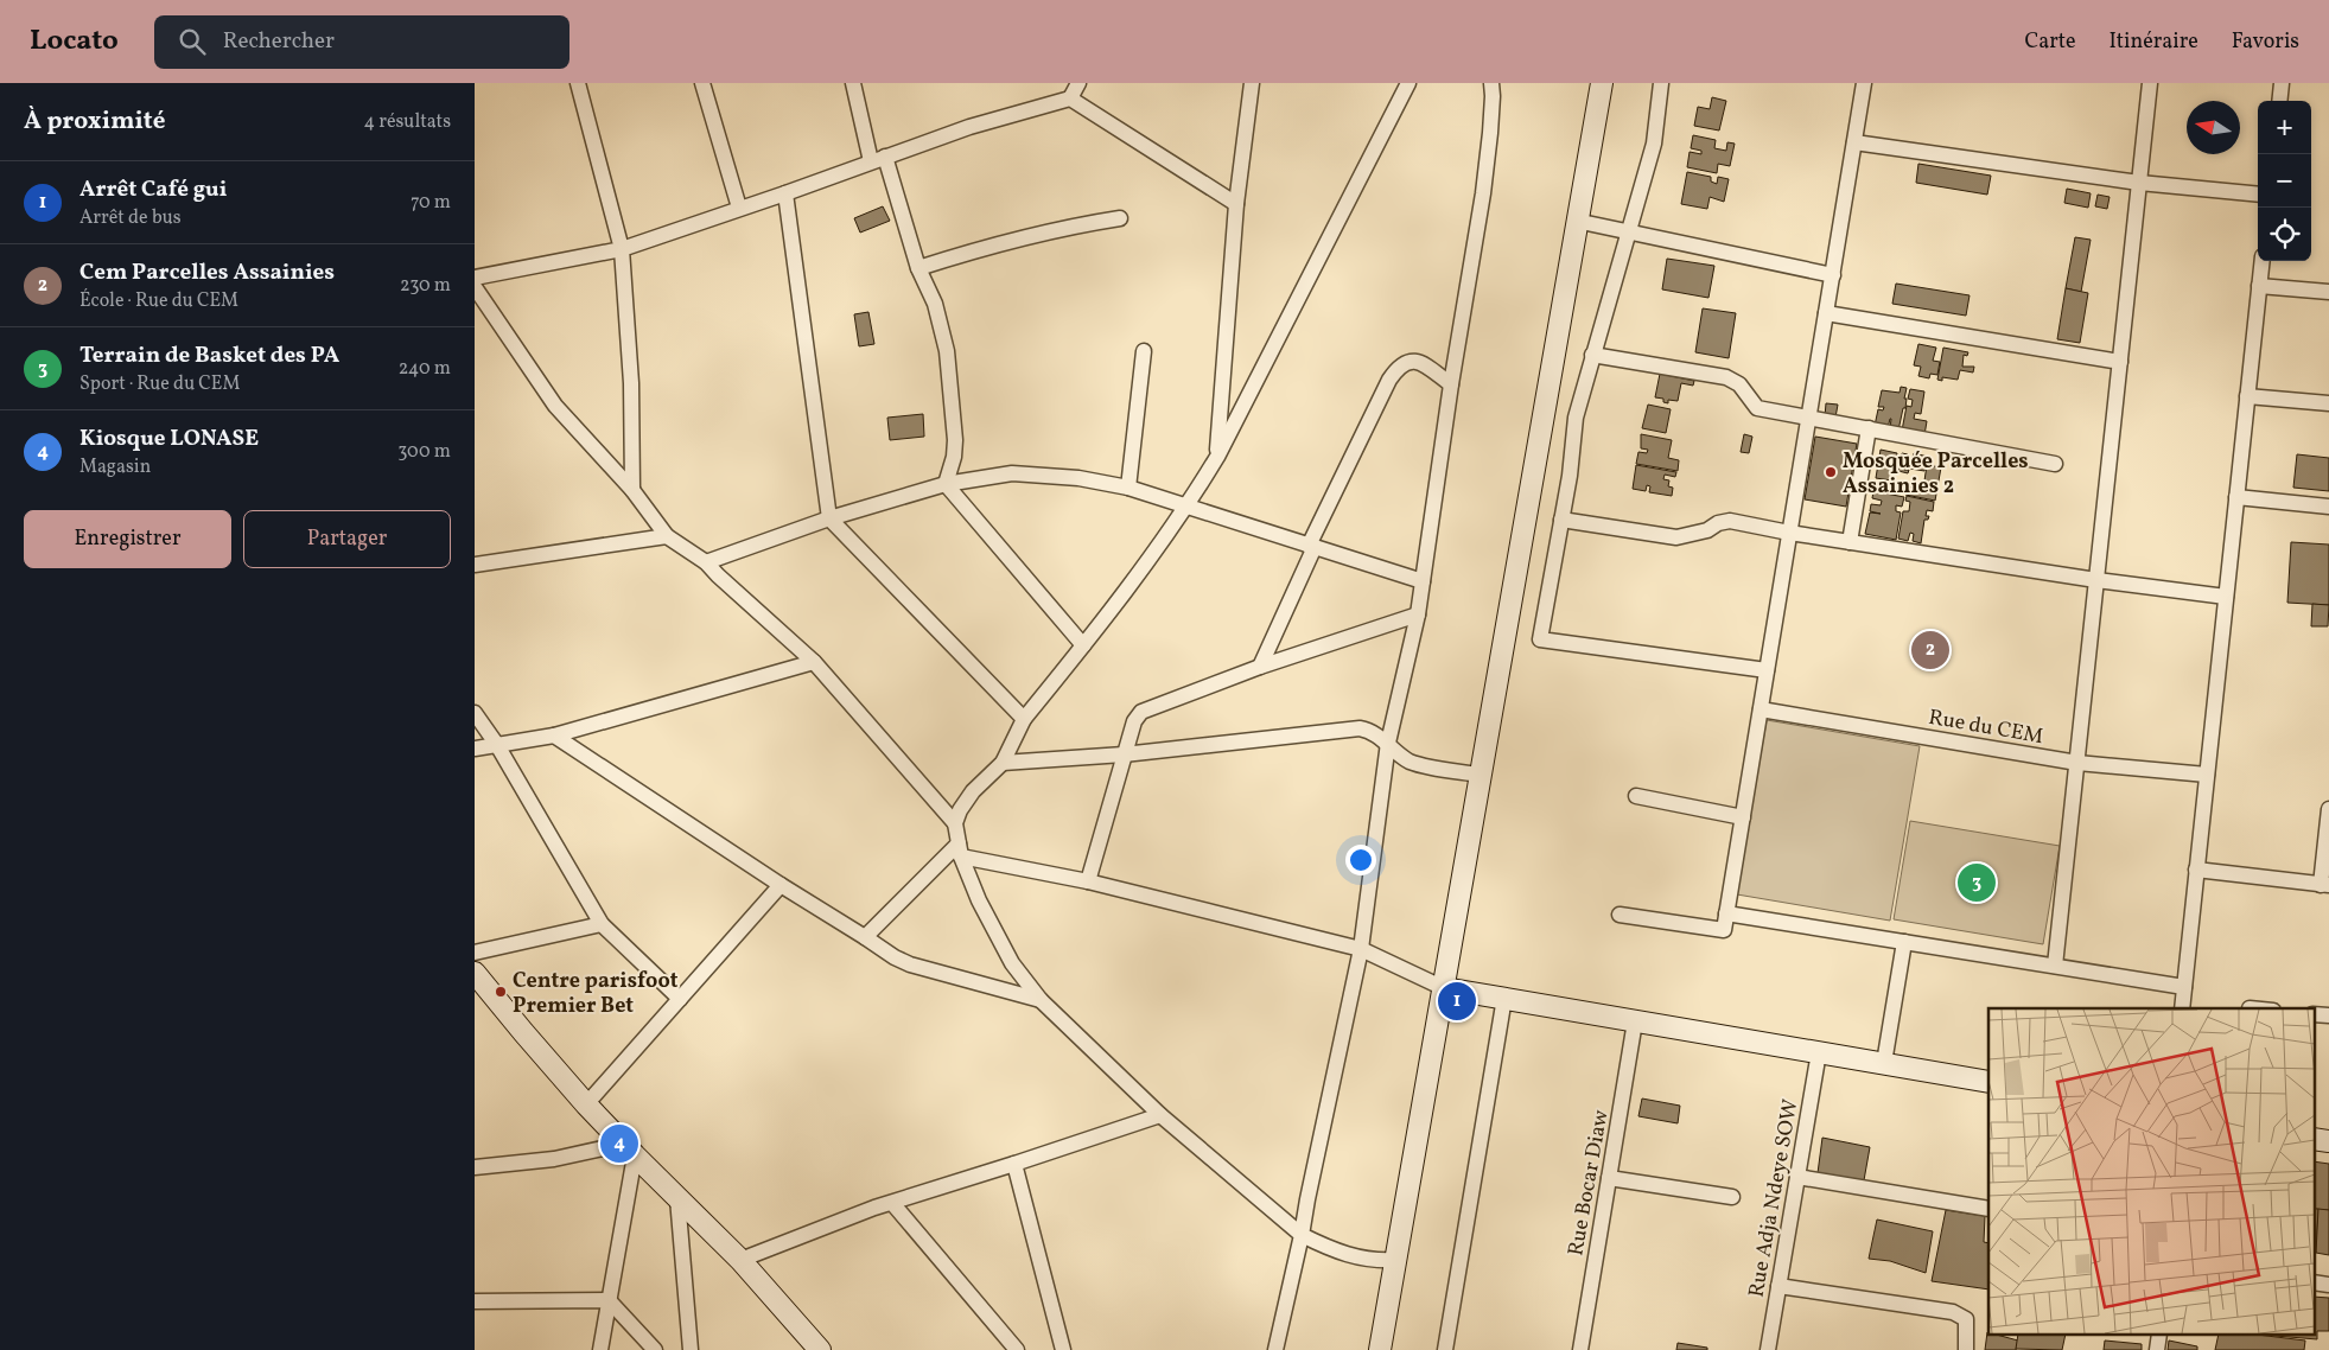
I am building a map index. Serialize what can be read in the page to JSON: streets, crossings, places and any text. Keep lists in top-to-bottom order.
{
  "streets": {
    "street": ["Rue du CEM", "Rue Bocar Diaw", "Rue Adja Ndeye SOW"]
  },
  "places": ["Mosquée Parcelles Assainies 2", "Centre parisfoot Premier Bet"],
  "north": "left",
  "page": {
    "header": "Locato",
    "search": "Rechercher",
    "nav": ["Carte", "Itinéraire", "Favoris"],
    "heading": ["À proximité", "4 résultats"],
    "map_buttons": ["+", "−"],
    "list": [
      {
        "mark": "1",
        "name": "Arrêt Café gui",
        "note": "Arrêt de bus",
        "value": "70 m"
      },
      {
        "mark": "2",
        "name": "Cem Parcelles Assainies",
        "note": "École · Rue du CEM",
        "value": "230 m"
      },
      {
        "mark": "3",
        "name": "Terrain de Basket des PA",
        "note": "Sport · Rue du CEM",
        "value": "240 m"
      },
      {
        "mark": "4",
        "name": "Kiosque LONASE",
        "note": "Magasin",
        "value": "300 m"
      }
    ],
    "buttons": ["Enregistrer", "Partager"],
    "pins": [
      "2",
      "3",
      "1",
      "4"
    ]
  }
}
